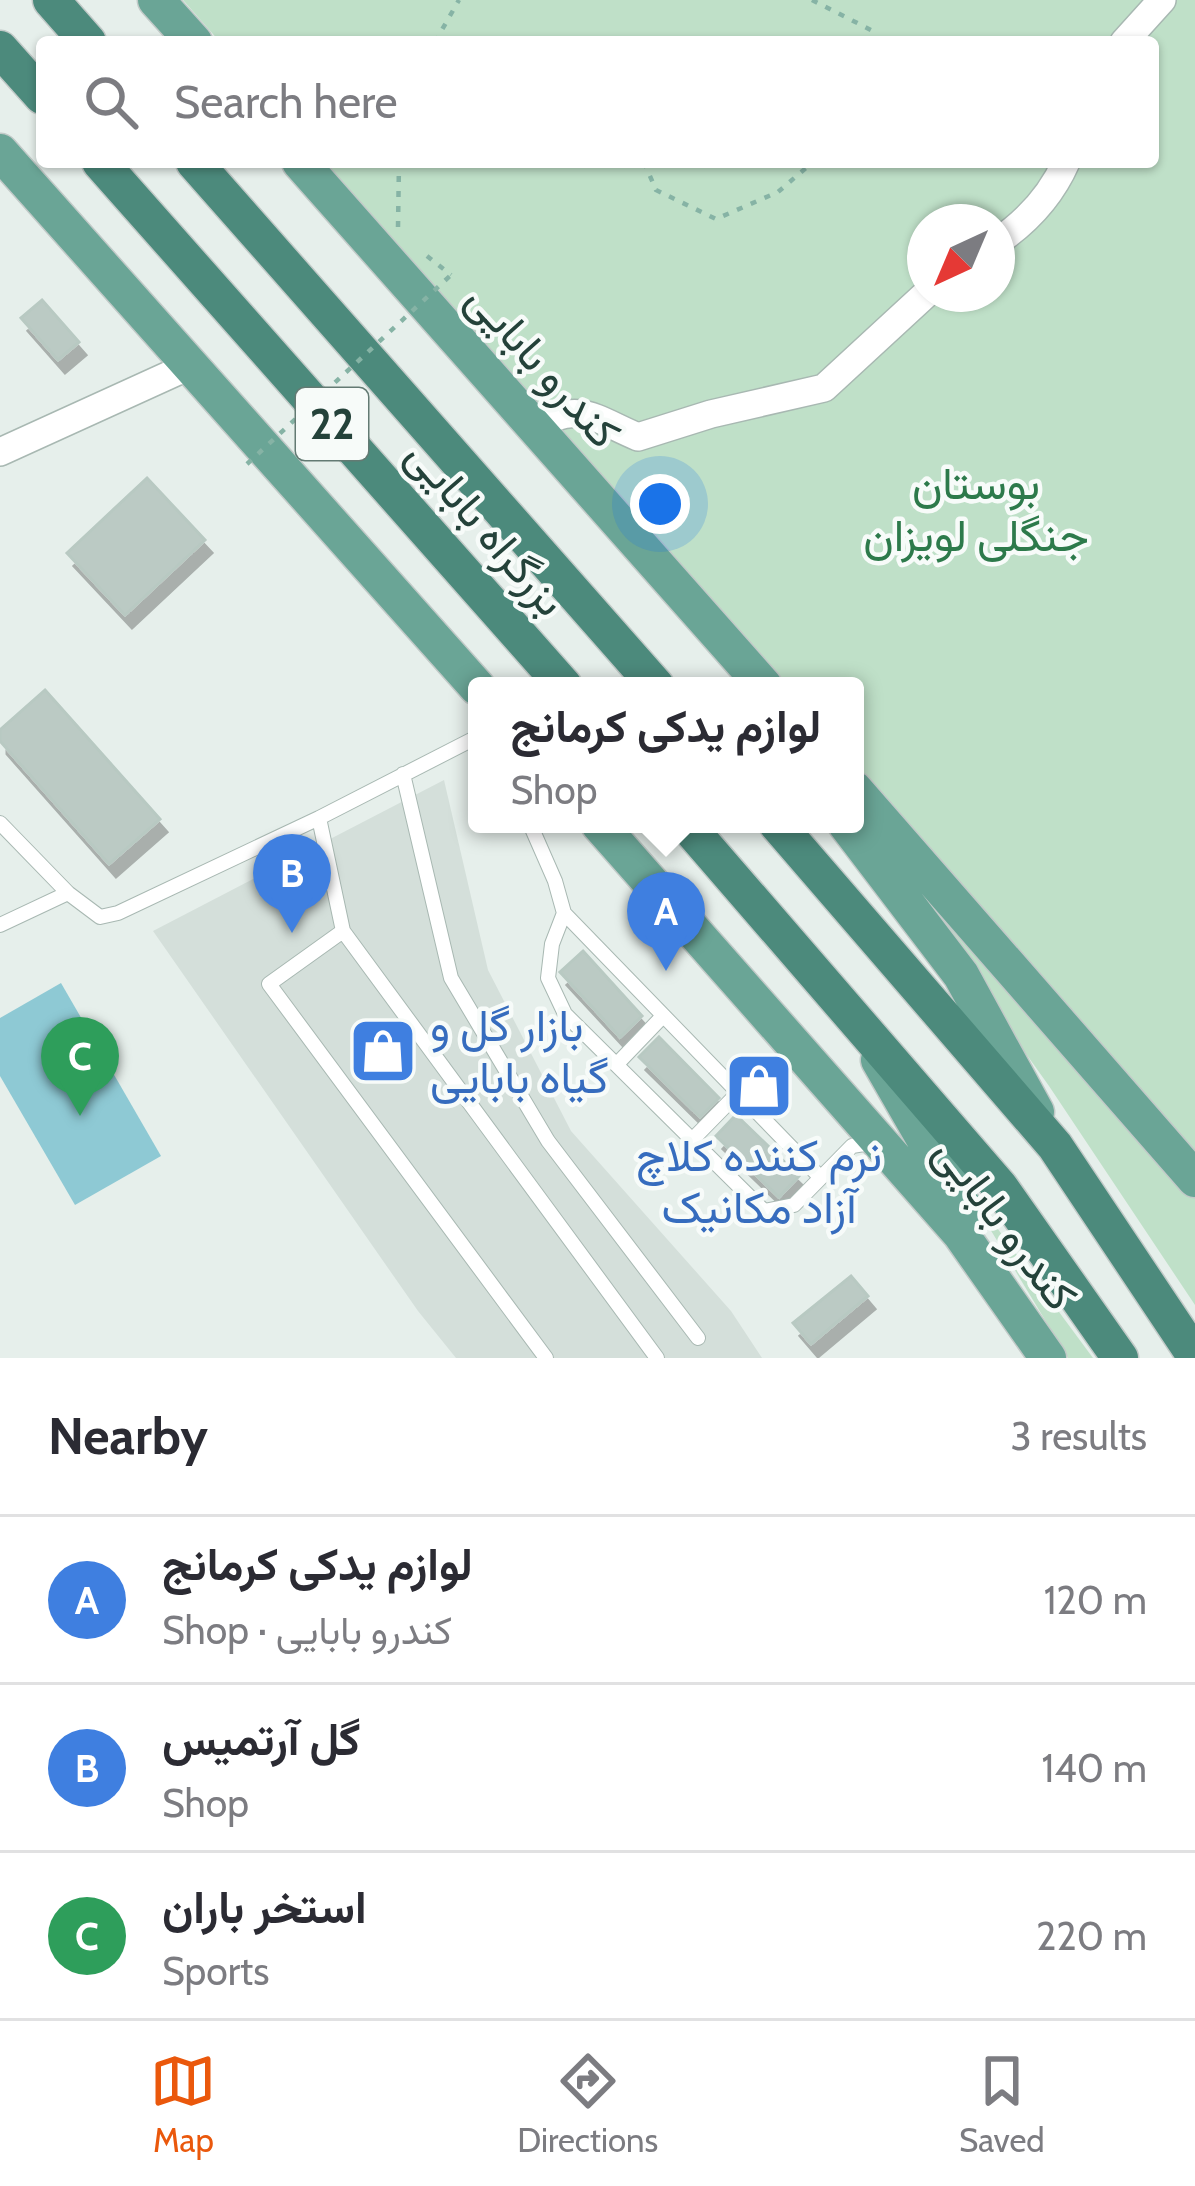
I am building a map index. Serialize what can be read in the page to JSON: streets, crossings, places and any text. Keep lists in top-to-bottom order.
{
  "streets": {
    "highway": ["22", "بزرگراه بابایی"],
    "main road": ["کندرو بابایی"]
  },
  "parks": ["بوستان جنگلی لویزان"],
  "places": {
    "shop": ["بازار گل و گیاه بابایی", "نرم کننده کلاچ آزاد مکانیک"]
  },
  "north": "bottom left",
  "page": {
    "search": "Search here",
    "popup": ["لوازم یدکی کرمانج", "Shop"],
    "pins": ["B", "A", "C"],
    "heading": ["Nearby", "3 results"],
    "list": [
      {
        "mark": "A",
        "name": "لوازم یدکی کرمانج",
        "note": "Shop · کندرو بابایی",
        "value": "120 m"
      },
      {
        "mark": "B",
        "name": "گل آرتمیس",
        "note": "Shop",
        "value": "140 m"
      },
      {
        "mark": "C",
        "name": "استخر باران",
        "note": "Sports",
        "value": "220 m"
      }
    ],
    "nav": ["Map", "Directions", "Saved"]
  }
}
